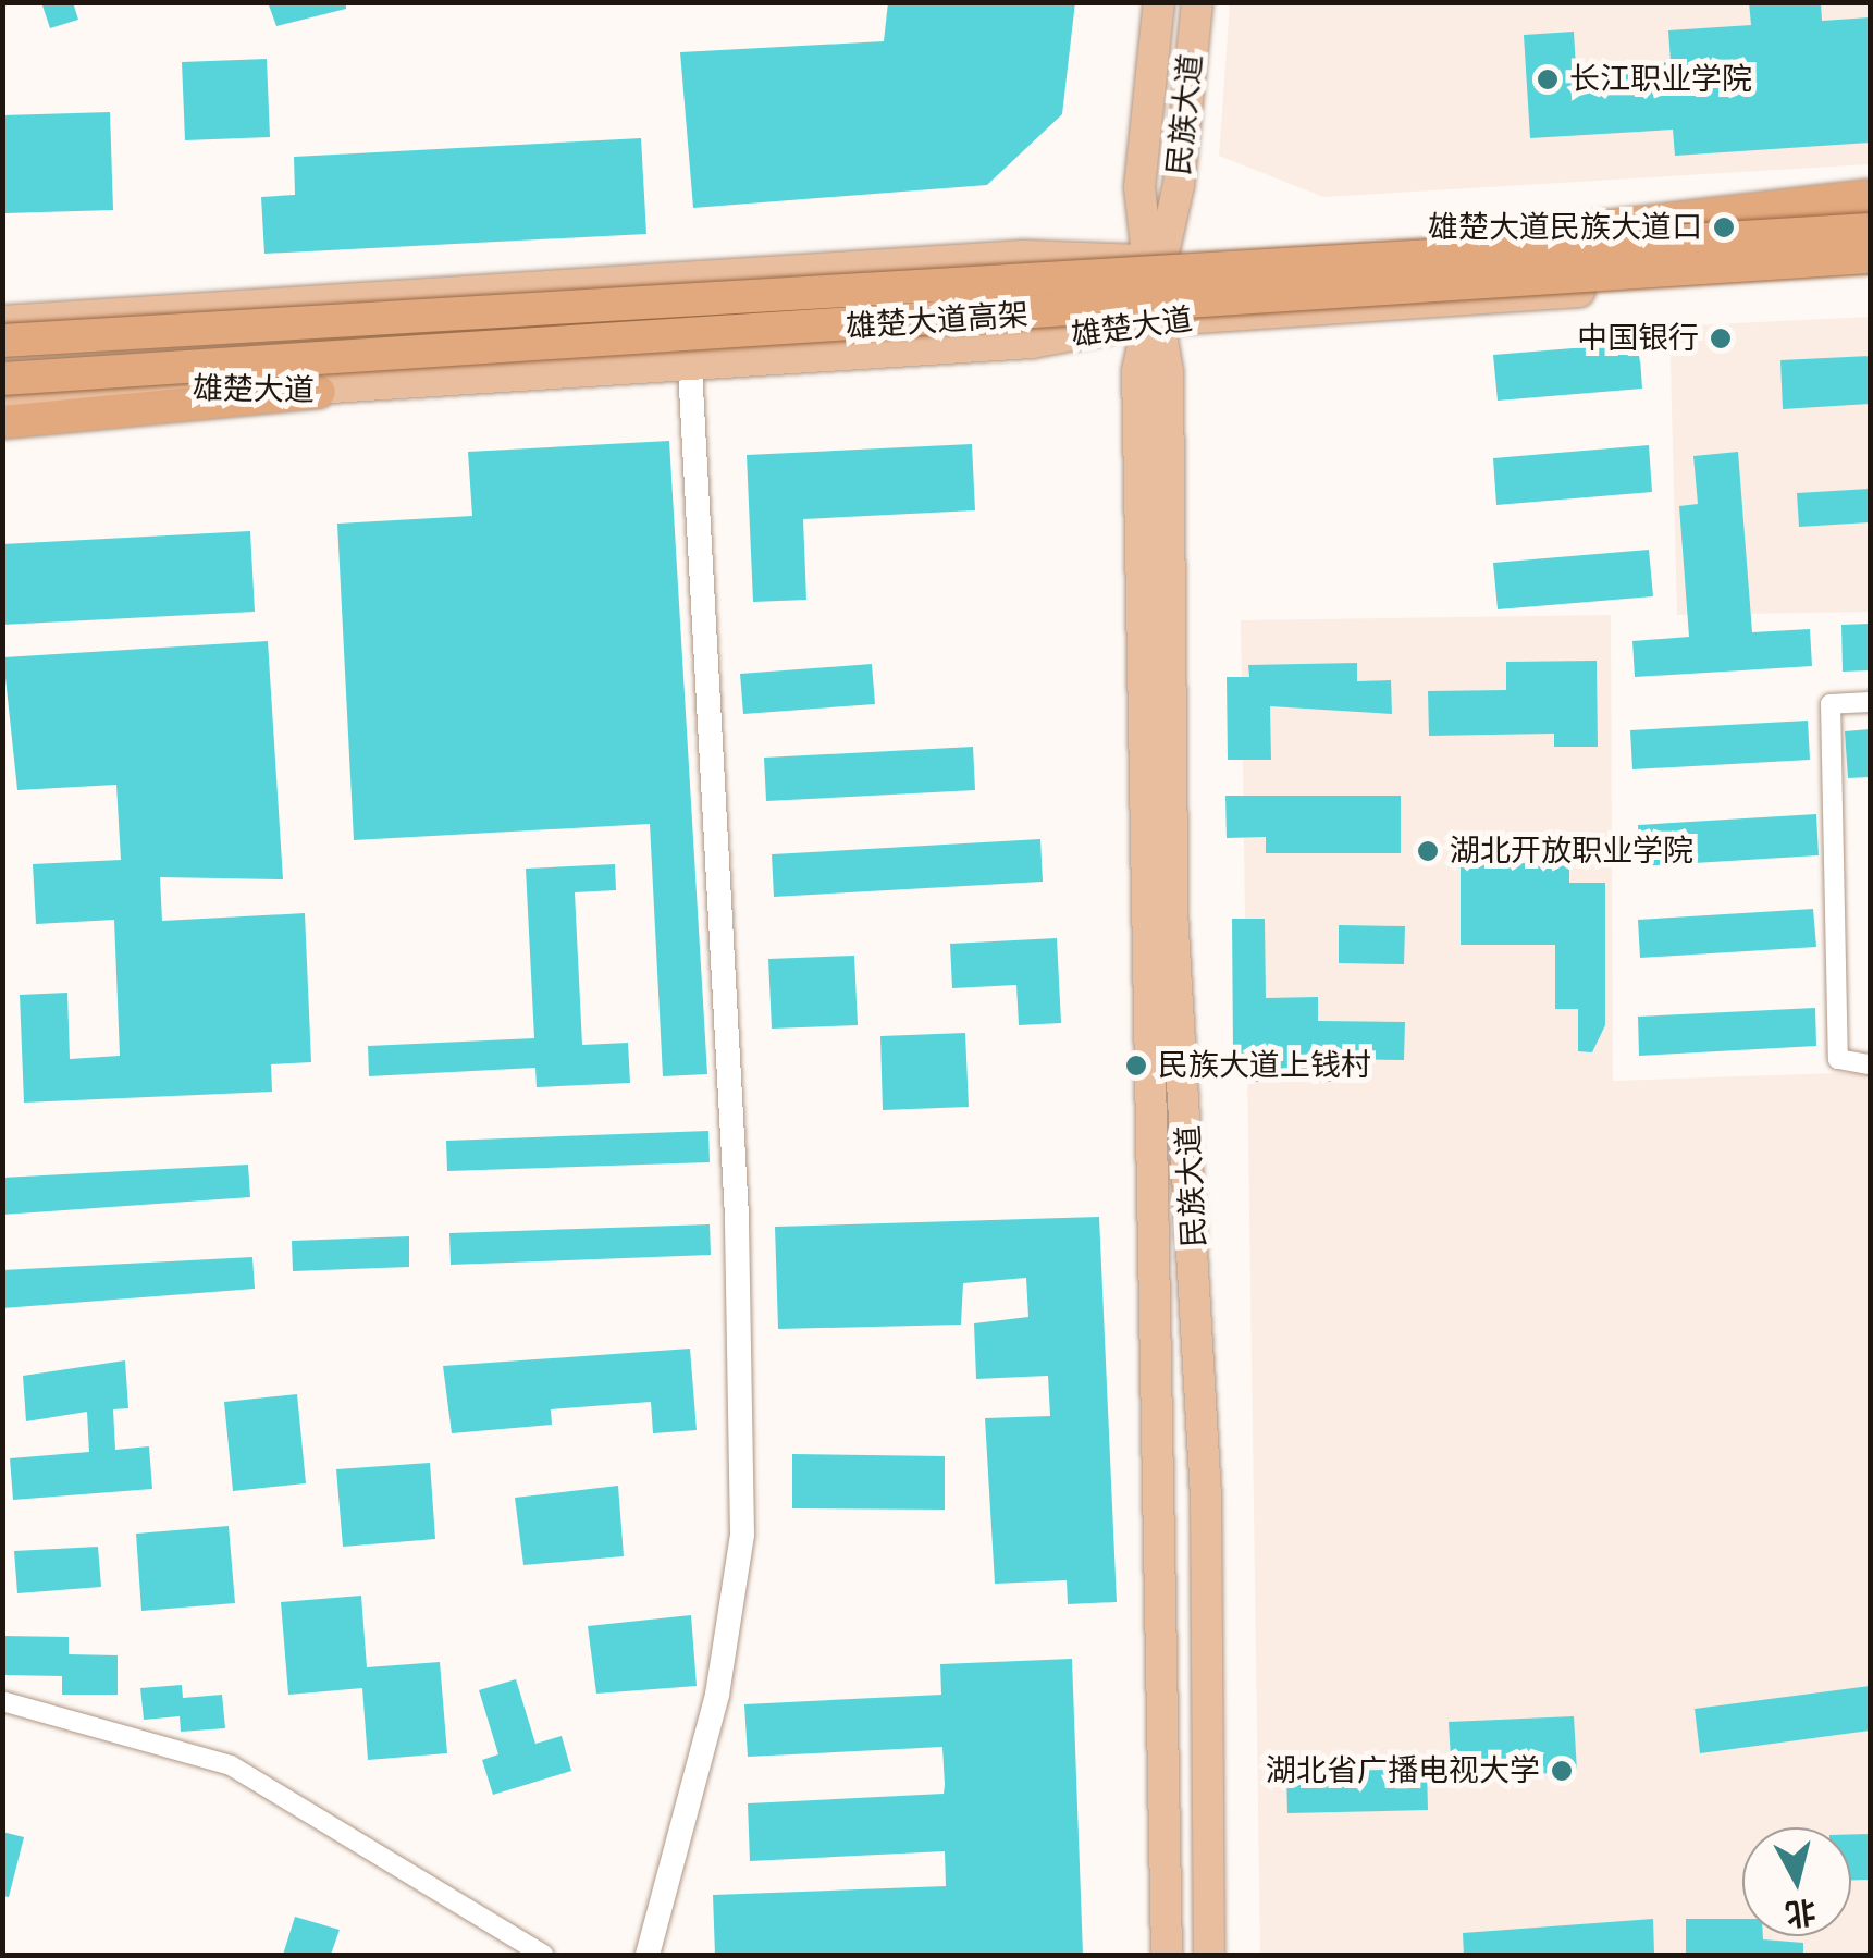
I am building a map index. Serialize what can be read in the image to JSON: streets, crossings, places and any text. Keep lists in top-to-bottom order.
{
  "streets": {
    "highway": ["雄楚大道高架"],
    "main road": ["民族大道", "雄楚大道"]
  },
  "crossings": [
    ["民族大道", "雄楚大道"]
  ],
  "places": [
    "长江职业学院",
    "雄楚大道民族大道口",
    "中国银行",
    "湖北开放职业学院",
    "民族大道上钱村",
    "湖北省广播电视大学"
  ],
  "north": "bottom"
}
